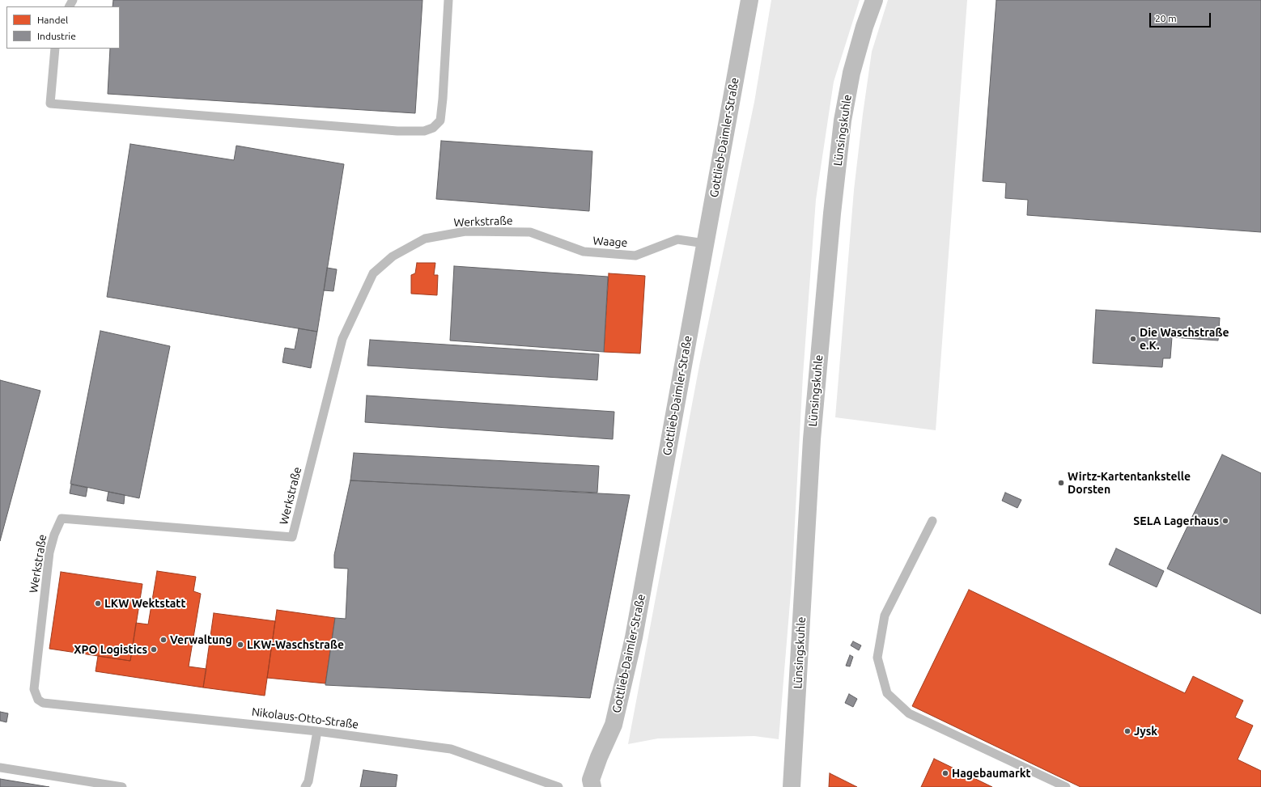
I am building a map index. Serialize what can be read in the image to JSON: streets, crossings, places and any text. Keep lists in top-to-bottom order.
{
  "streets": {
    "street": ["Lünsingskuhle", "Gottlieb-Daimler-Straße"],
    "lane": ["Werkstraße", "Waage", "Nikolaus-Otto-Straße"]
  },
  "crossings": [
    ["Gottlieb-Daimler-Straße", "Waage"],
    ["Werkstraße", "Waage"],
    ["Werkstraße", "Nikolaus-Otto-Straße"]
  ],
  "places": [
    "Die Waschstraße e.K.",
    "Wirtz-Kartentankstelle Dorsten",
    "SELA Lagerhaus",
    "LKW Wektstatt",
    "Verwaltung",
    "LKW-Waschstraße",
    "XPO Logistics",
    "Jysk",
    "Hagebaumarkt"
  ],
  "legend": ["Handel", "Industrie"],
  "scale_bar": "20 m"
}
